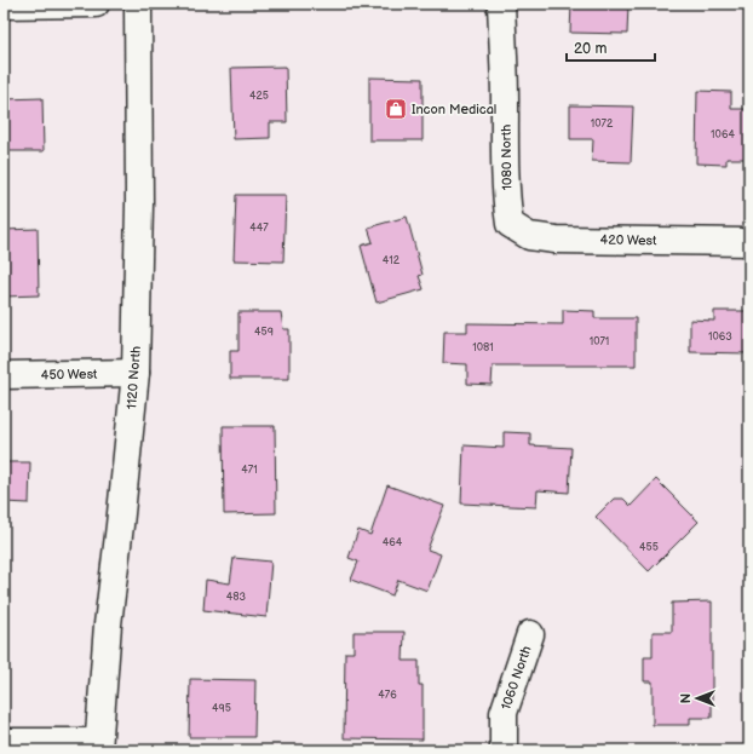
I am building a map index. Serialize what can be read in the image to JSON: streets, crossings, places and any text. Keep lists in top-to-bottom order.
{
  "streets": {
    "street": [
      "1080 North",
      "420 West",
      "450 West",
      "1120 North",
      "1060 North"
    ]
  },
  "crossings": [
    ["1080 North", "420 West"],
    ["450 West", "1120 North"]
  ],
  "places": {
    "shop": ["Incon Medical"]
  },
  "house_numbers": [
    "425",
    "1072",
    "1064",
    "447",
    "412",
    "459",
    "1063",
    "1071",
    "1081",
    "471",
    "464",
    "455",
    "483",
    "476",
    "495"
  ],
  "scale_bar": "20 m",
  "north": "left"
}
